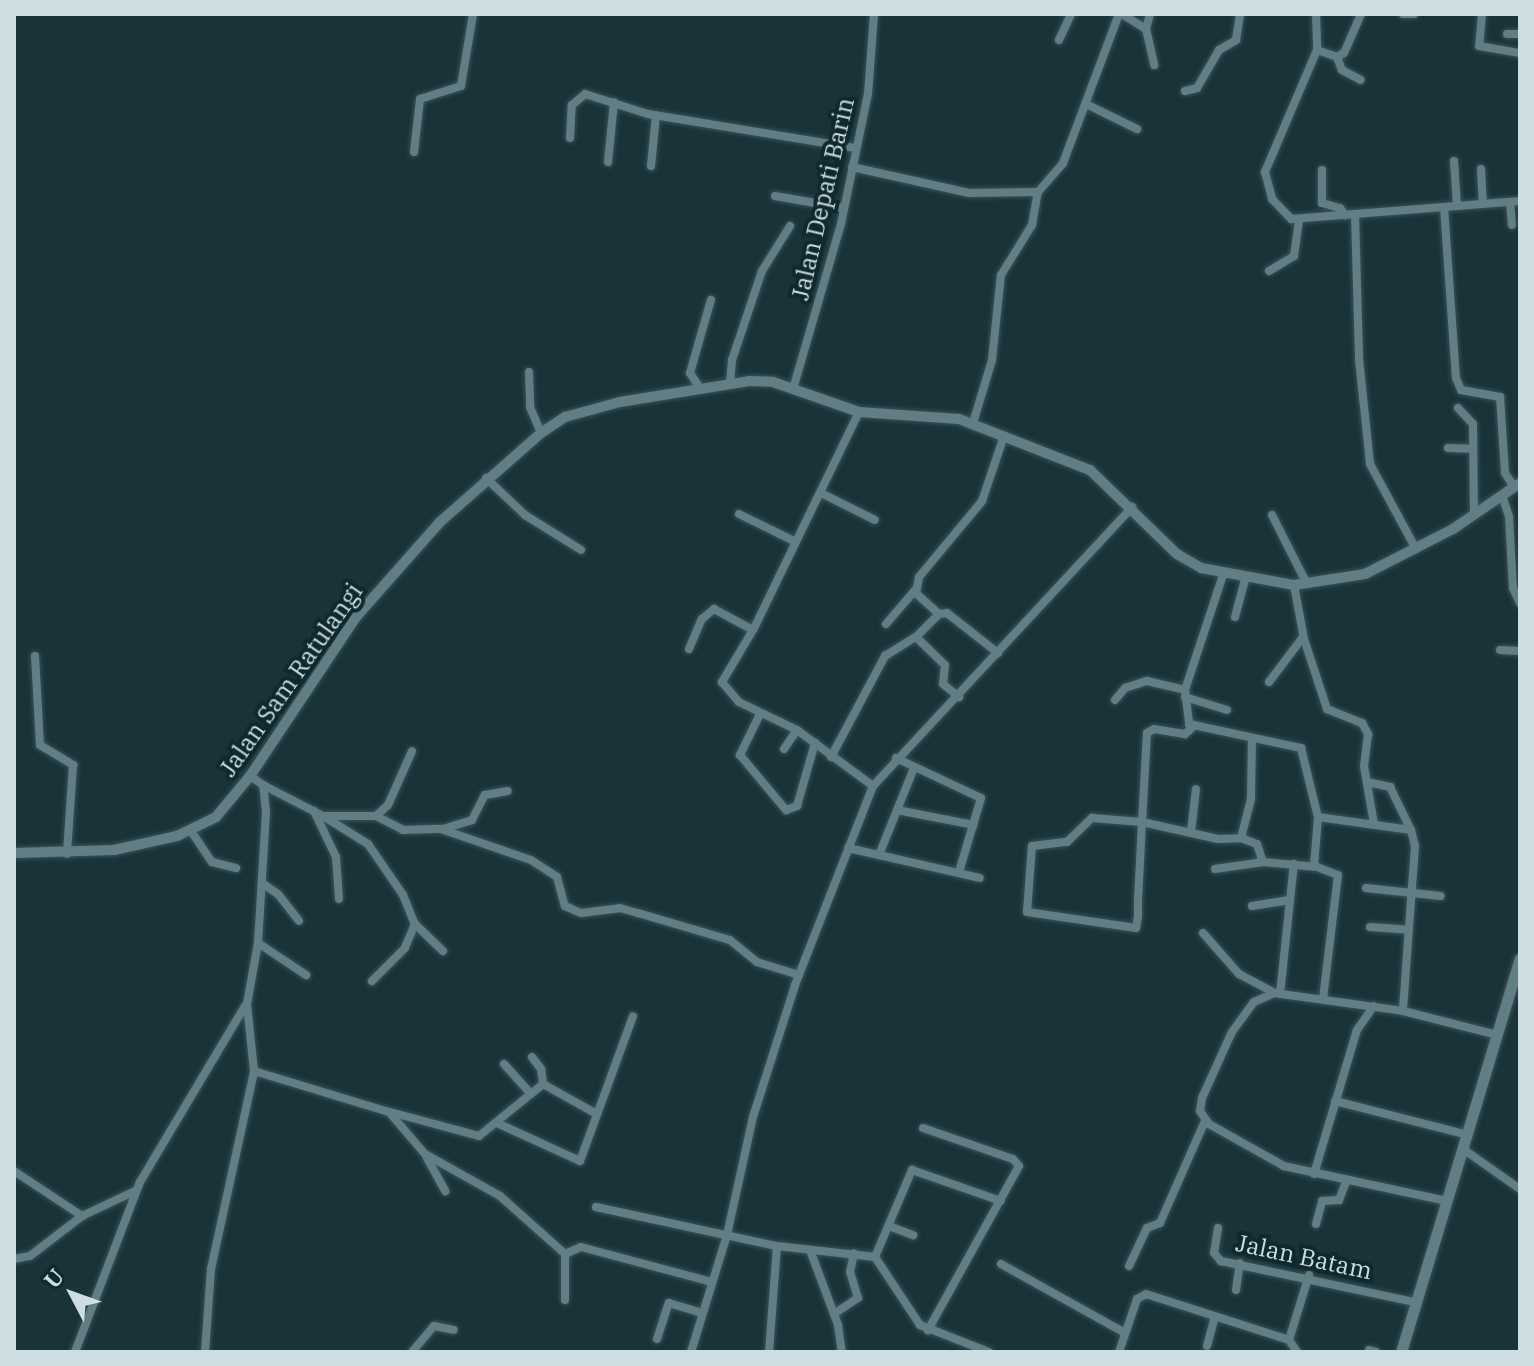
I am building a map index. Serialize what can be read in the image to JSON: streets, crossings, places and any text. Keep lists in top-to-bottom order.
{
  "streets": {
    "street": ["Jalan Depati Barin", "Jalan Sam Ratulangi", "Jalan Batam"]
  },
  "crossings": [
    ["Jalan Depati Barin", "Jalan Sam Ratulangi"]
  ],
  "north": "top left"
}
